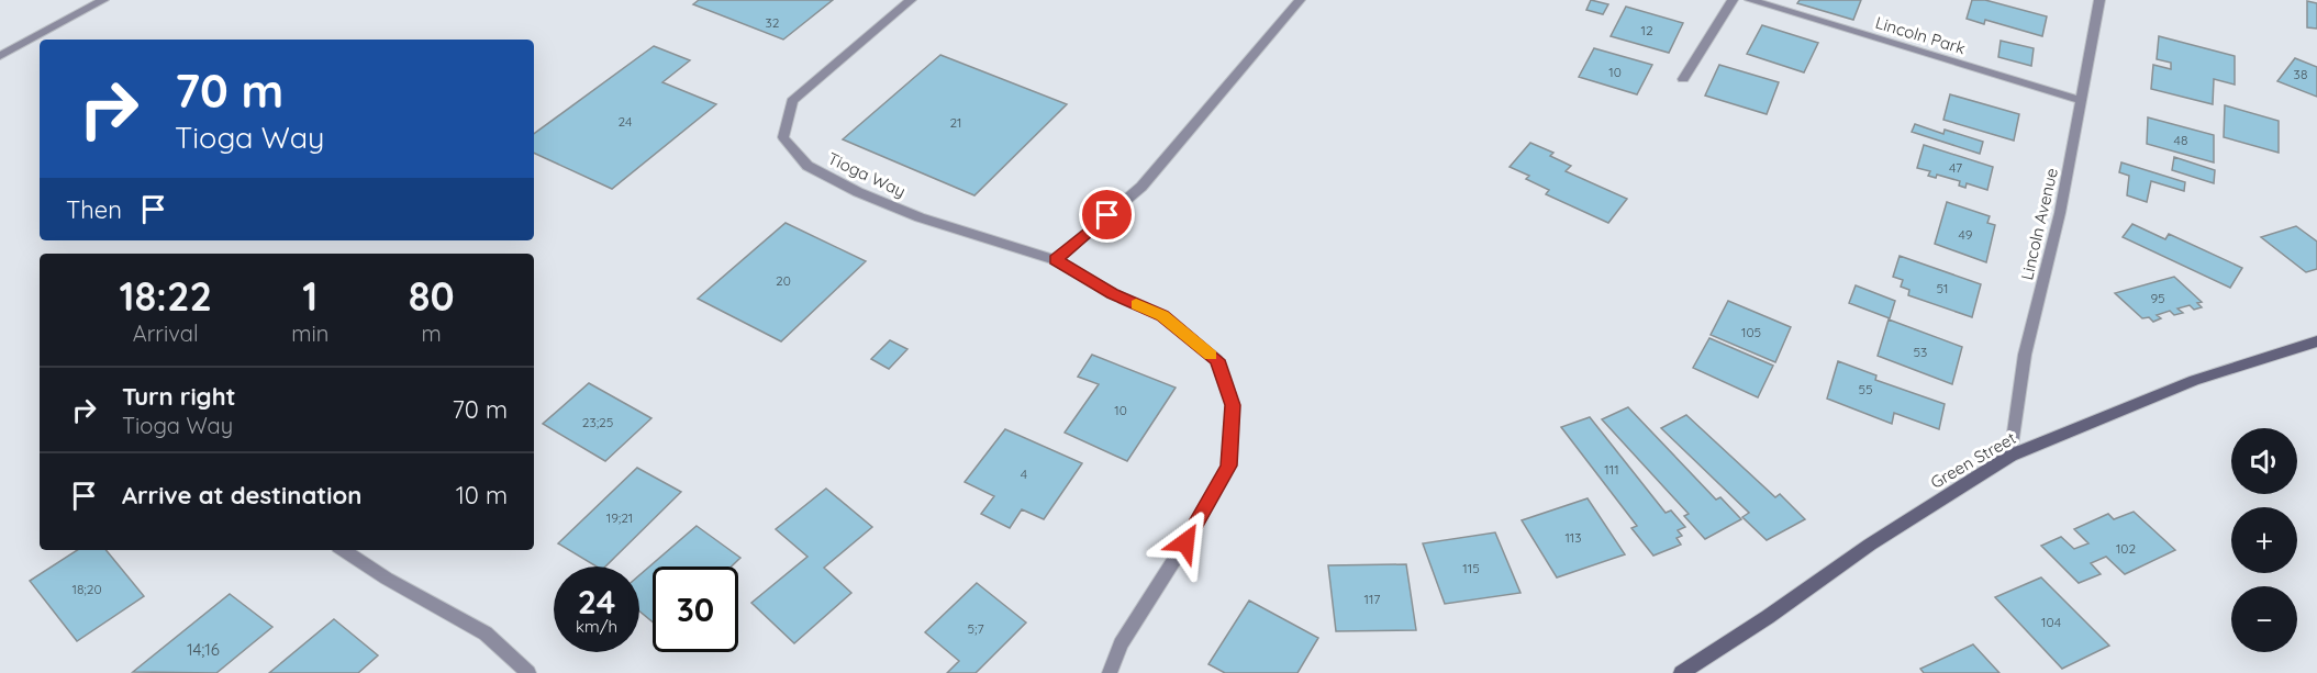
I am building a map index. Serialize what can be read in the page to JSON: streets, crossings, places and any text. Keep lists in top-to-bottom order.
{
  "streets": {
    "street": [
      "Lincoln Park",
      "Tioga Way",
      "Lincoln Avenue",
      "Green Street"
    ]
  },
  "crossings": [
    ["Lincoln Park", "Lincoln Avenue"],
    ["Lincoln Avenue", "Green Street"]
  ],
  "house_numbers": [
    "32",
    "12",
    "10",
    "38",
    "24",
    "21",
    "48",
    "47",
    "49",
    "20",
    "51",
    "95",
    "105",
    "53",
    "55",
    "10",
    "23;25",
    "111",
    "4",
    "19;21",
    "113",
    "102",
    "115",
    "18;20",
    "117",
    "104",
    "5;7",
    "14;16"
  ],
  "page": {
    "turn": ["70 m", "Tioga Way"],
    "then": "Then",
    "eta": [
      "18:22",
      "Arrival",
      "1",
      "min",
      "80",
      "m"
    ],
    "list": [
      {
        "name": "Turn right",
        "note": "Tioga Way",
        "value": "70 m"
      },
      {
        "name": "Arrive at destination",
        "value": "10 m"
      }
    ],
    "map_buttons": ["+", "−"],
    "speed": "24 km/h",
    "limit": "30"
  }
}
